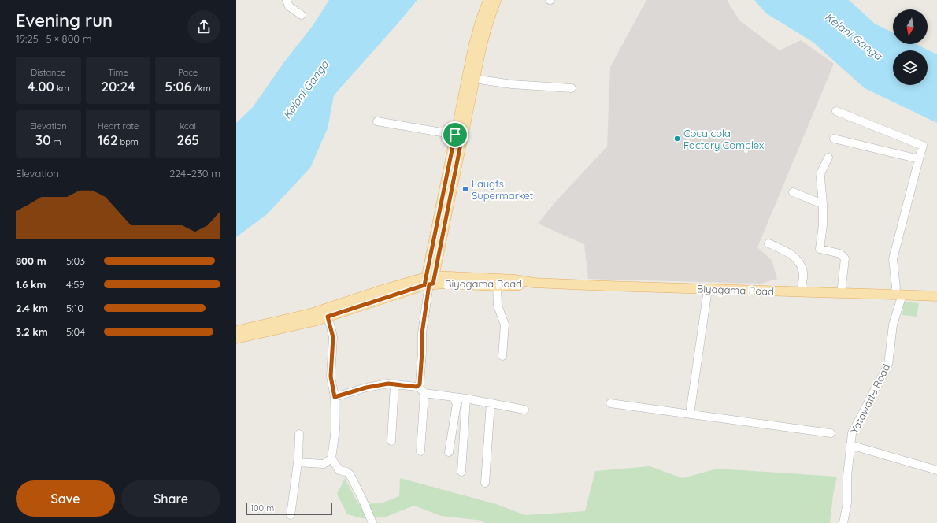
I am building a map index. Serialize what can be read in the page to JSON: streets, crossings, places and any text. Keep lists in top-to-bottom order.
{
  "streets": {
    "main road": ["Biyagama Road"],
    "street": ["Yatawatte Road"]
  },
  "crossings": [
    ["Biyagama Road", "Yatawatte Road"]
  ],
  "water": ["Kelani Ganga"],
  "places": ["Coca cola Factory Complex", "Laugfs Supermarket"],
  "scale_bar": "100 m",
  "north": "bottom",
  "page": {
    "heading": ["Evening run", "19:25 · 5 × 800 m"],
    "stats": [
      ["Distance", "4.00 km"],
      ["Time", "20:24"],
      ["Pace", "5:06 /km"],
      ["Elevation", "30 m"],
      ["Heart rate", "162 bpm"],
      ["kcal", "265"]
    ],
    "chart": ["Elevation", "224–230 m"],
    "list": [
      {
        "name": "800 m",
        "note": "5:03"
      },
      {
        "name": "1.6 km",
        "note": "4:59"
      },
      {
        "name": "2.4 km",
        "note": "5:10"
      },
      {
        "name": "3.2 km",
        "note": "5:04"
      }
    ],
    "buttons": ["Save", "Share"],
    "scale": "100 m"
  }
}
